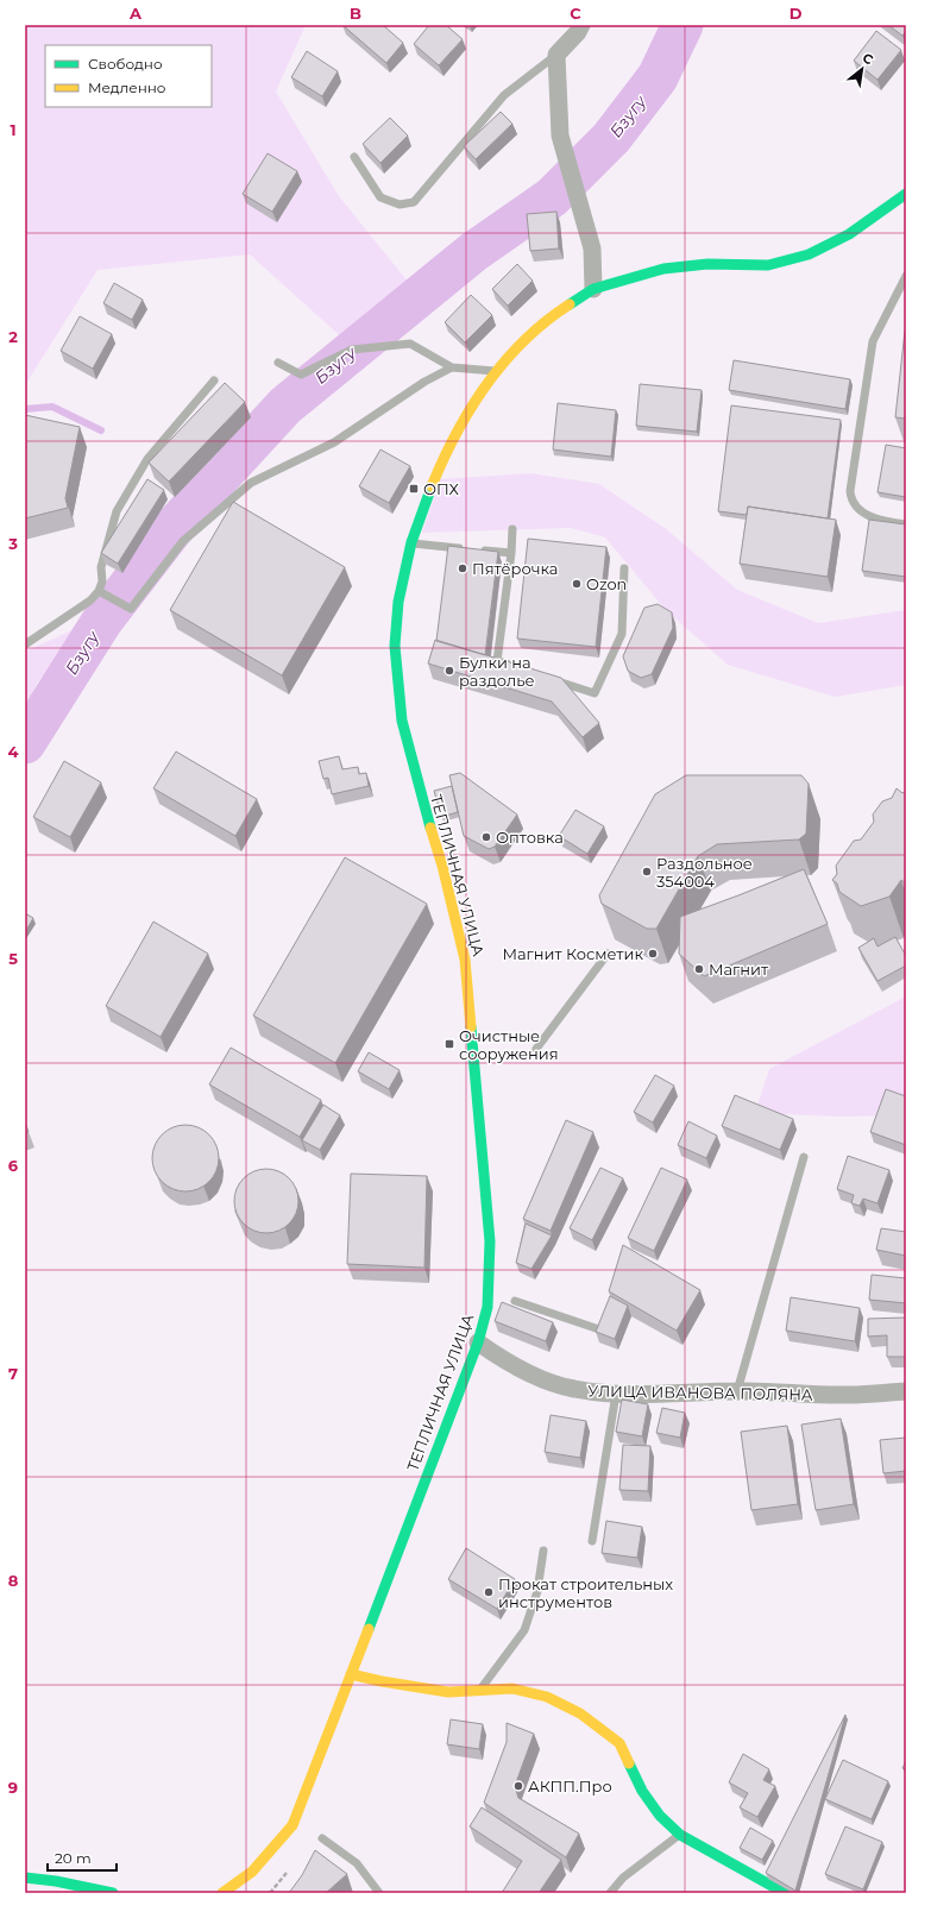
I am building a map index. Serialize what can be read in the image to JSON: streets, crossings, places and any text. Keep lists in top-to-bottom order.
{
  "streets": {
    "street": ["ТЕПЛИЧНАЯ УЛИЦА", "УЛИЦА ИВАНОВА ПОЛЯНА"]
  },
  "crossings": [
    ["ТЕПЛИЧНАЯ УЛИЦА", "УЛИЦА ИВАНОВА ПОЛЯНА"]
  ],
  "water": ["Бзугу"],
  "places": {
    "transit": ["ОПХ", "Очистные сооружения"],
    "other": [
      "Пятёрочка",
      "Ozon",
      "Булки на раздолье",
      "Оптовка",
      "Раздольное 354004",
      "Магнит Косметик",
      "Магнит",
      "Прокат строительных инструментов",
      "АКПП.Про"
    ]
  },
  "legend": ["Свободно", "Медленно"],
  "scale_bar": "20 m",
  "north": "top right",
  "grid": {
    "columns": [
      "A",
      "B",
      "C",
      "D"
    ],
    "rows": [
      "1",
      "2",
      "3",
      "4",
      "5",
      "6",
      "7",
      "8",
      "9"
    ]
  }
}
